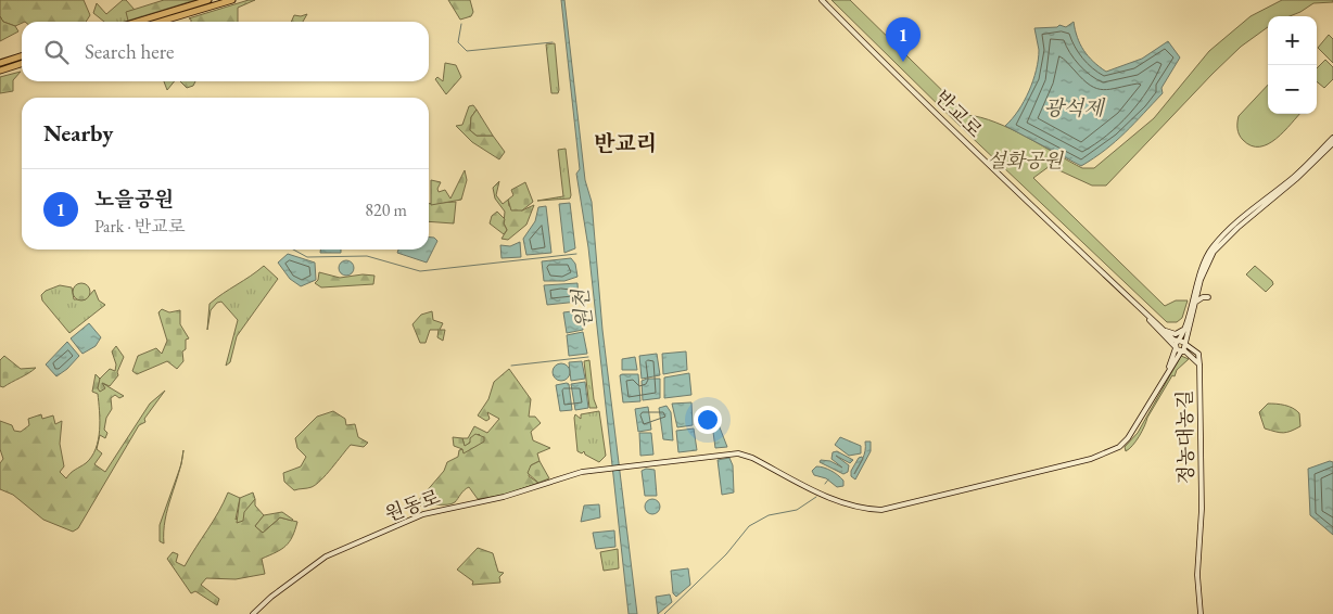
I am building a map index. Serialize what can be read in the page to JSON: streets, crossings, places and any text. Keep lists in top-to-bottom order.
{
  "streets": {
    "street": ["반교로", "정농대농길", "원동로"]
  },
  "crossings": [
    ["반교로", "정농대농길"]
  ],
  "districts": ["반교리"],
  "water": ["광석제", "원천"],
  "parks": ["설화공원"],
  "page": {
    "map_buttons": ["+", "−"],
    "pins": "1",
    "search": "Search here",
    "heading": "Nearby",
    "list": [
      {
        "mark": "1",
        "name": "노을공원",
        "note": "Park · 반교로",
        "value": "820 m"
      }
    ]
  }
}
